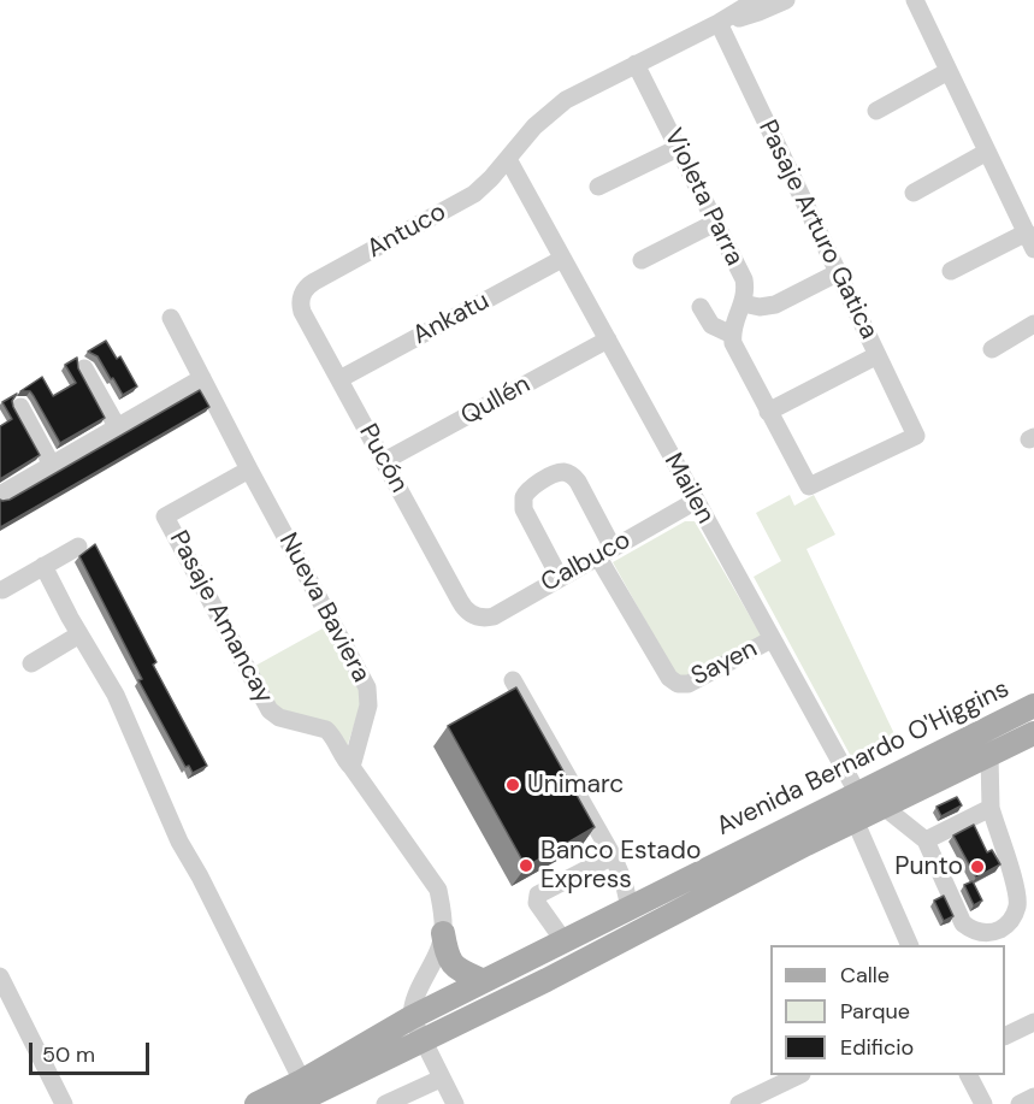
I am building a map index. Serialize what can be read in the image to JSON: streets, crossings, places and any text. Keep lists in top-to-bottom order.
{
  "streets": {
    "main road": ["Avenida Bernardo O'Higgins"],
    "street": [
      "Violeta Parra",
      "Pasaje Arturo Gatica",
      "Antuco",
      "Ankatu",
      "Qullén",
      "Pucón",
      "Mailen",
      "Calbuco",
      "Nueva Baviera",
      "Pasaje Amancay",
      "Sayen"
    ]
  },
  "crossings": [
    ["Violeta Parra", "Antuco"],
    ["Pasaje Arturo Gatica", "Antuco"],
    ["Antuco", "Pucón"],
    ["Antuco", "Mailen"],
    ["Ankatu", "Pucón"],
    ["Ankatu", "Mailen"],
    ["Qullén", "Pucón"],
    ["Qullén", "Mailen"],
    ["Pucón", "Calbuco"],
    ["Mailen", "Calbuco"],
    ["Mailen", "Sayen"],
    ["Mailen", "Avenida Bernardo O'Higgins"],
    ["Calbuco", "Sayen"],
    ["Nueva Baviera", "Pasaje Amancay"]
  ],
  "places": ["Unimarc", "Banco Estado Express", "Punto"],
  "legend": ["Calle", "Parque", "Edificio"],
  "scale_bar": "50 m"
}
